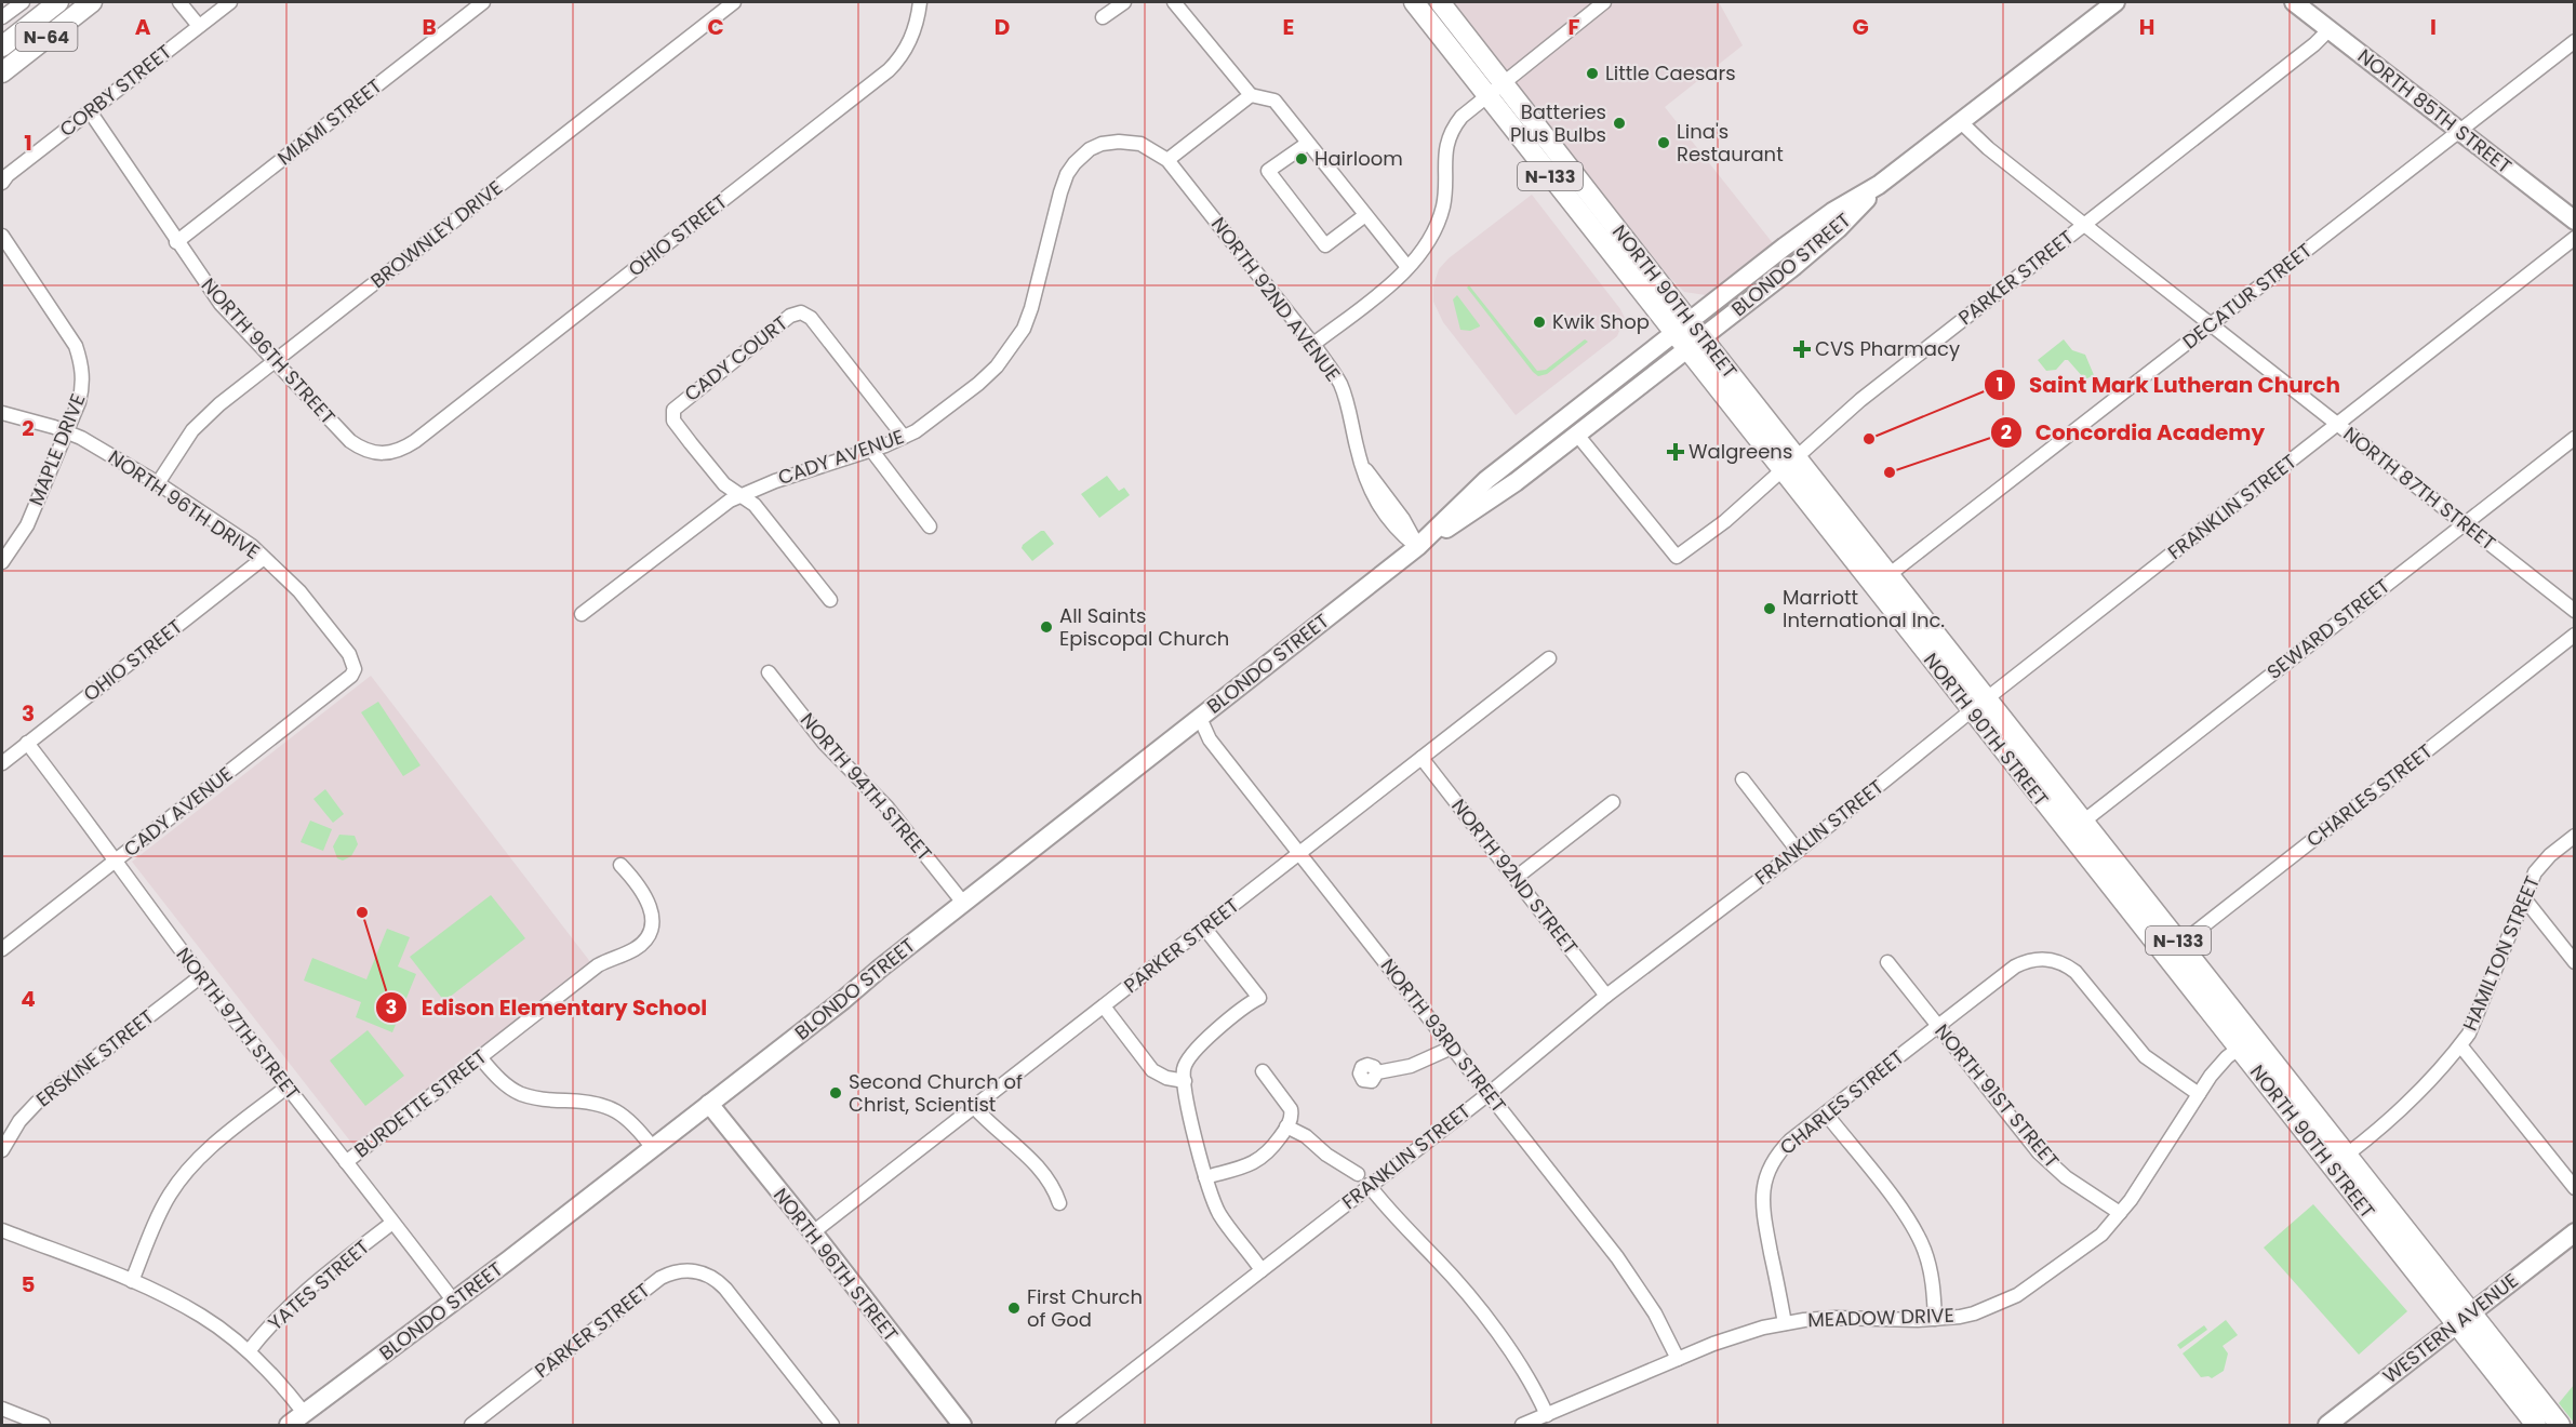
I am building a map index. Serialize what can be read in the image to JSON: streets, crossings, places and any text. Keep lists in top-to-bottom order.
{
  "streets": {
    "main road": [
      "N-64",
      "NORTH 85TH STREET",
      "N-133",
      "BLONDO STREET",
      "NORTH 90TH STREET",
      "NORTH 96TH STREET",
      "WESTERN AVENUE"
    ],
    "street": [
      "CORBY STREET",
      "MIAMI STREET",
      "BROWNLEY DRIVE",
      "OHIO STREET",
      "PARKER STREET",
      "DECATUR STREET",
      "NORTH 92ND AVENUE",
      "CADY COURT",
      "MAPLE DRIVE",
      "CADY AVENUE",
      "NORTH 87TH STREET",
      "NORTH 96TH DRIVE",
      "FRANKLIN STREET",
      "SEWARD STREET",
      "NORTH 94TH STREET",
      "CHARLES STREET",
      "NORTH 92ND STREET",
      "HAMILTON STREET",
      "NORTH 97TH STREET",
      "NORTH 93RD STREET",
      "ERSKINE STREET",
      "NORTH 91ST STREET",
      "BURDETTE STREET",
      "YATES STREET",
      "MEADOW DRIVE"
    ]
  },
  "crossings": [
    ["CORBY STREET", "NORTH 96TH STREET"],
    ["NORTH 85TH STREET", "PARKER STREET"],
    ["NORTH 85TH STREET", "DECATUR STREET"],
    ["MIAMI STREET", "NORTH 96TH STREET"],
    ["BROWNLEY DRIVE", "NORTH 96TH STREET"],
    ["BROWNLEY DRIVE", "NORTH 96TH DRIVE"],
    ["OHIO STREET", "NORTH 96TH STREET"],
    ["OHIO STREET", "NORTH 96TH DRIVE"],
    ["OHIO STREET", "NORTH 97TH STREET"],
    ["BLONDO STREET", "PARKER STREET"],
    ["BLONDO STREET", "NORTH 92ND AVENUE"],
    ["BLONDO STREET", "NORTH 90TH STREET"],
    ["BLONDO STREET", "NORTH 96TH STREET"],
    ["BLONDO STREET", "NORTH 87TH STREET"],
    ["BLONDO STREET", "NORTH 94TH STREET"],
    ["BLONDO STREET", "NORTH 97TH STREET"],
    ["BLONDO STREET", "NORTH 93RD STREET"],
    ["PARKER STREET", "NORTH 90TH STREET"],
    ["PARKER STREET", "NORTH 96TH STREET"],
    ["PARKER STREET", "NORTH 87TH STREET"],
    ["PARKER STREET", "NORTH 92ND STREET"],
    ["PARKER STREET", "NORTH 93RD STREET"],
    ["DECATUR STREET", "NORTH 90TH STREET"],
    ["DECATUR STREET", "NORTH 87TH STREET"],
    ["NORTH 92ND AVENUE", "CADY AVENUE"],
    ["NORTH 90TH STREET", "FRANKLIN STREET"],
    ["NORTH 90TH STREET", "SEWARD STREET"],
    ["NORTH 90TH STREET", "CHARLES STREET"],
    ["NORTH 90TH STREET", "HAMILTON STREET"],
    ["NORTH 90TH STREET", "MEADOW DRIVE"],
    ["NORTH 90TH STREET", "WESTERN AVENUE"],
    ["CADY COURT", "CADY AVENUE"],
    ["MAPLE DRIVE", "NORTH 96TH DRIVE"],
    ["CADY AVENUE", "NORTH 96TH DRIVE"],
    ["CADY AVENUE", "NORTH 97TH STREET"],
    ["NORTH 87TH STREET", "FRANKLIN STREET"],
    ["NORTH 87TH STREET", "SEWARD STREET"],
    ["FRANKLIN STREET", "NORTH 92ND STREET"],
    ["FRANKLIN STREET", "NORTH 93RD STREET"],
    ["CHARLES STREET", "NORTH 91ST STREET"],
    ["CHARLES STREET", "MEADOW DRIVE"],
    ["NORTH 97TH STREET", "ERSKINE STREET"],
    ["NORTH 97TH STREET", "BURDETTE STREET"],
    ["NORTH 97TH STREET", "YATES STREET"],
    ["NORTH 93RD STREET", "MEADOW DRIVE"],
    ["NORTH 91ST STREET", "MEADOW DRIVE"]
  ],
  "places": {
    "other": [
      "Little Caesars",
      "Batteries Plus Bulbs",
      "Lina's Restaurant",
      "Hairloom",
      "Kwik Shop",
      "Saint Mark Lutheran Church",
      "Concordia Academy",
      "Marriott International Inc.",
      "All Saints Episcopal Church",
      "Edison Elementary School",
      "Second Church of Christ, Scientist",
      "First Church of God"
    ],
    "health": ["CVS Pharmacy", "Walgreens"]
  },
  "grid": {
    "columns": [
      "A",
      "B",
      "C",
      "D",
      "E",
      "F",
      "G",
      "H",
      "I"
    ],
    "rows": [
      "1",
      "2",
      "3",
      "4",
      "5"
    ]
  }
}
